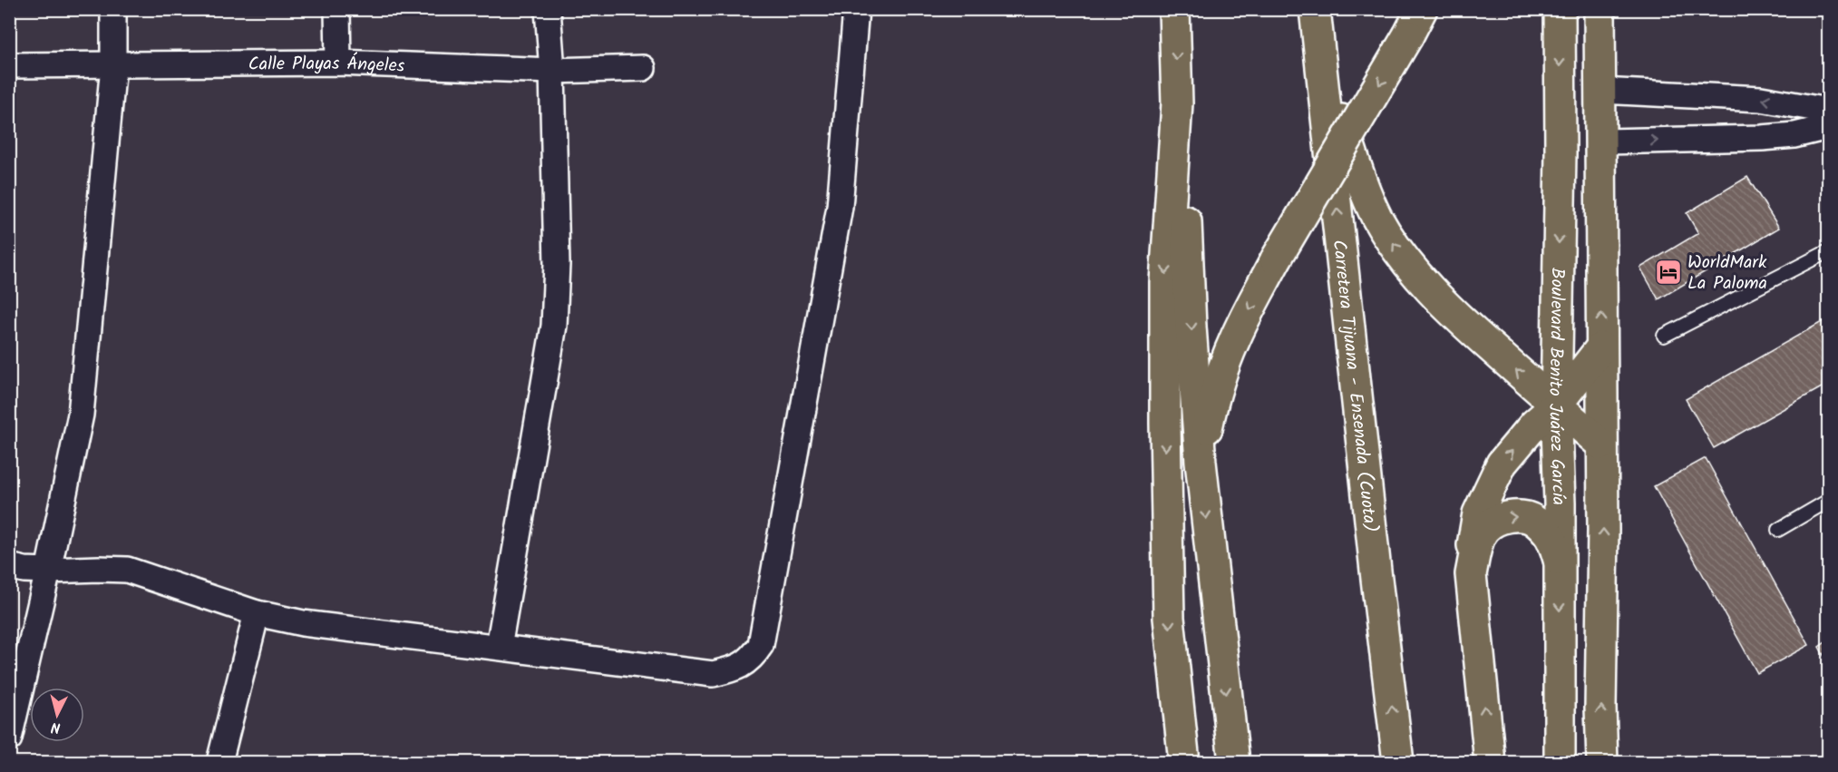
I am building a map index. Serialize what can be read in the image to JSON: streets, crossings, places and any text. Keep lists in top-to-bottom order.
{
  "streets": {
    "main road": ["Boulevard Benito Juárez García", "Carretera Tijuana - Ensenada (Cuota)"],
    "street": ["Calle Playas Ángeles"]
  },
  "places": {
    "hotel": ["WorldMark La Paloma"]
  },
  "north": "bottom"
}
